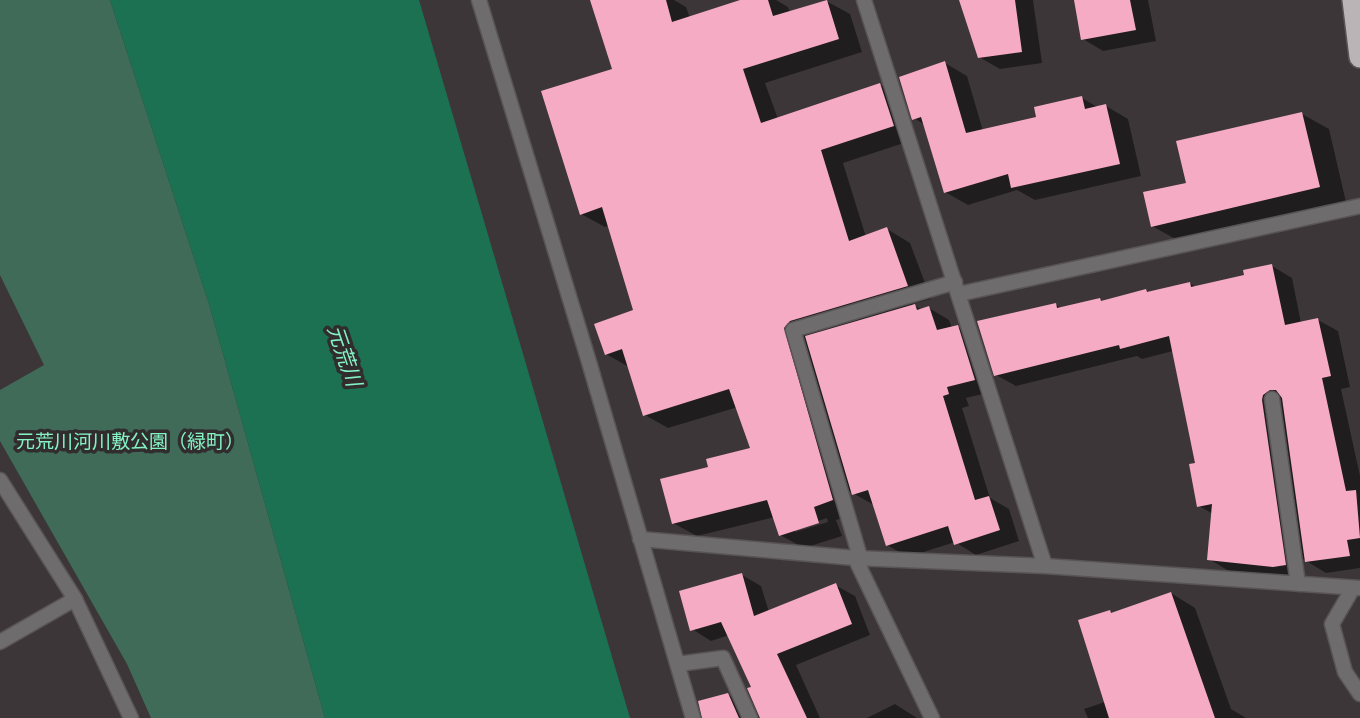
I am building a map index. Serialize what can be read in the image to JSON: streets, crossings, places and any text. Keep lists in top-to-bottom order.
{
  "water": ["元荒川"],
  "parks": ["元荒川河川敷公園（緑町）"]
}
